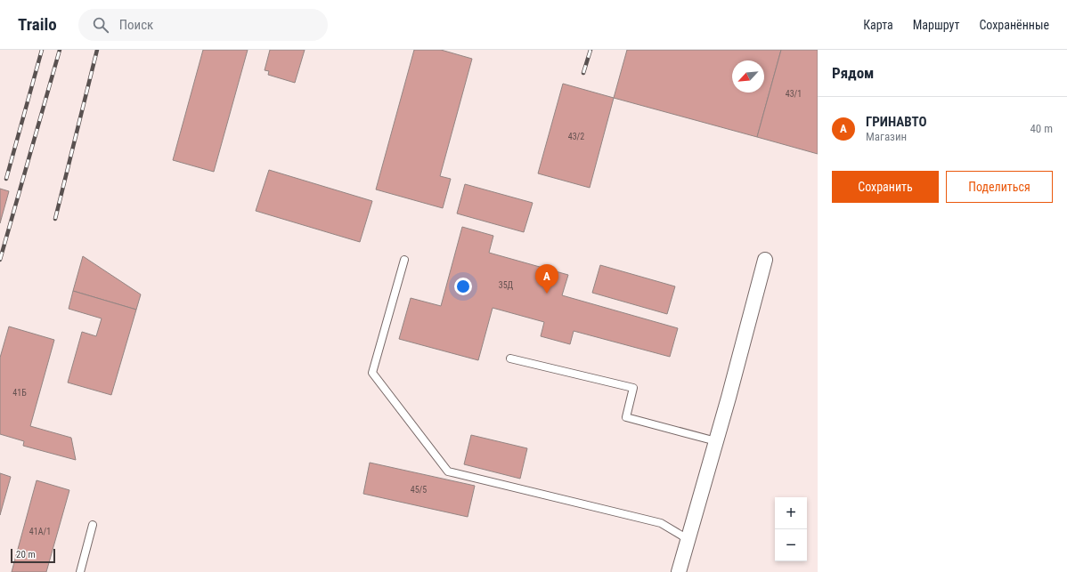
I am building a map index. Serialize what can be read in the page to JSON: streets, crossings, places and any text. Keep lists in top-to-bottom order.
{
  "house_numbers": [
    "43/1",
    "43/2",
    "35Д",
    "41Б",
    "45/5",
    "41А/1"
  ],
  "scale_bar": "20 m",
  "north": "bottom left",
  "page": {
    "header": "Trailo",
    "search": "Поиск",
    "nav": ["Карта", "Маршрут", "Сохранённые"],
    "heading": "Рядом",
    "list": [
      {
        "mark": "A",
        "name": "ГРИНАВТО",
        "note": "Магазин",
        "value": "40 m"
      }
    ],
    "buttons": ["Сохранить", "Поделиться"],
    "pins": "A",
    "map_buttons": ["+", "−"],
    "scale": "20 m"
  }
}
